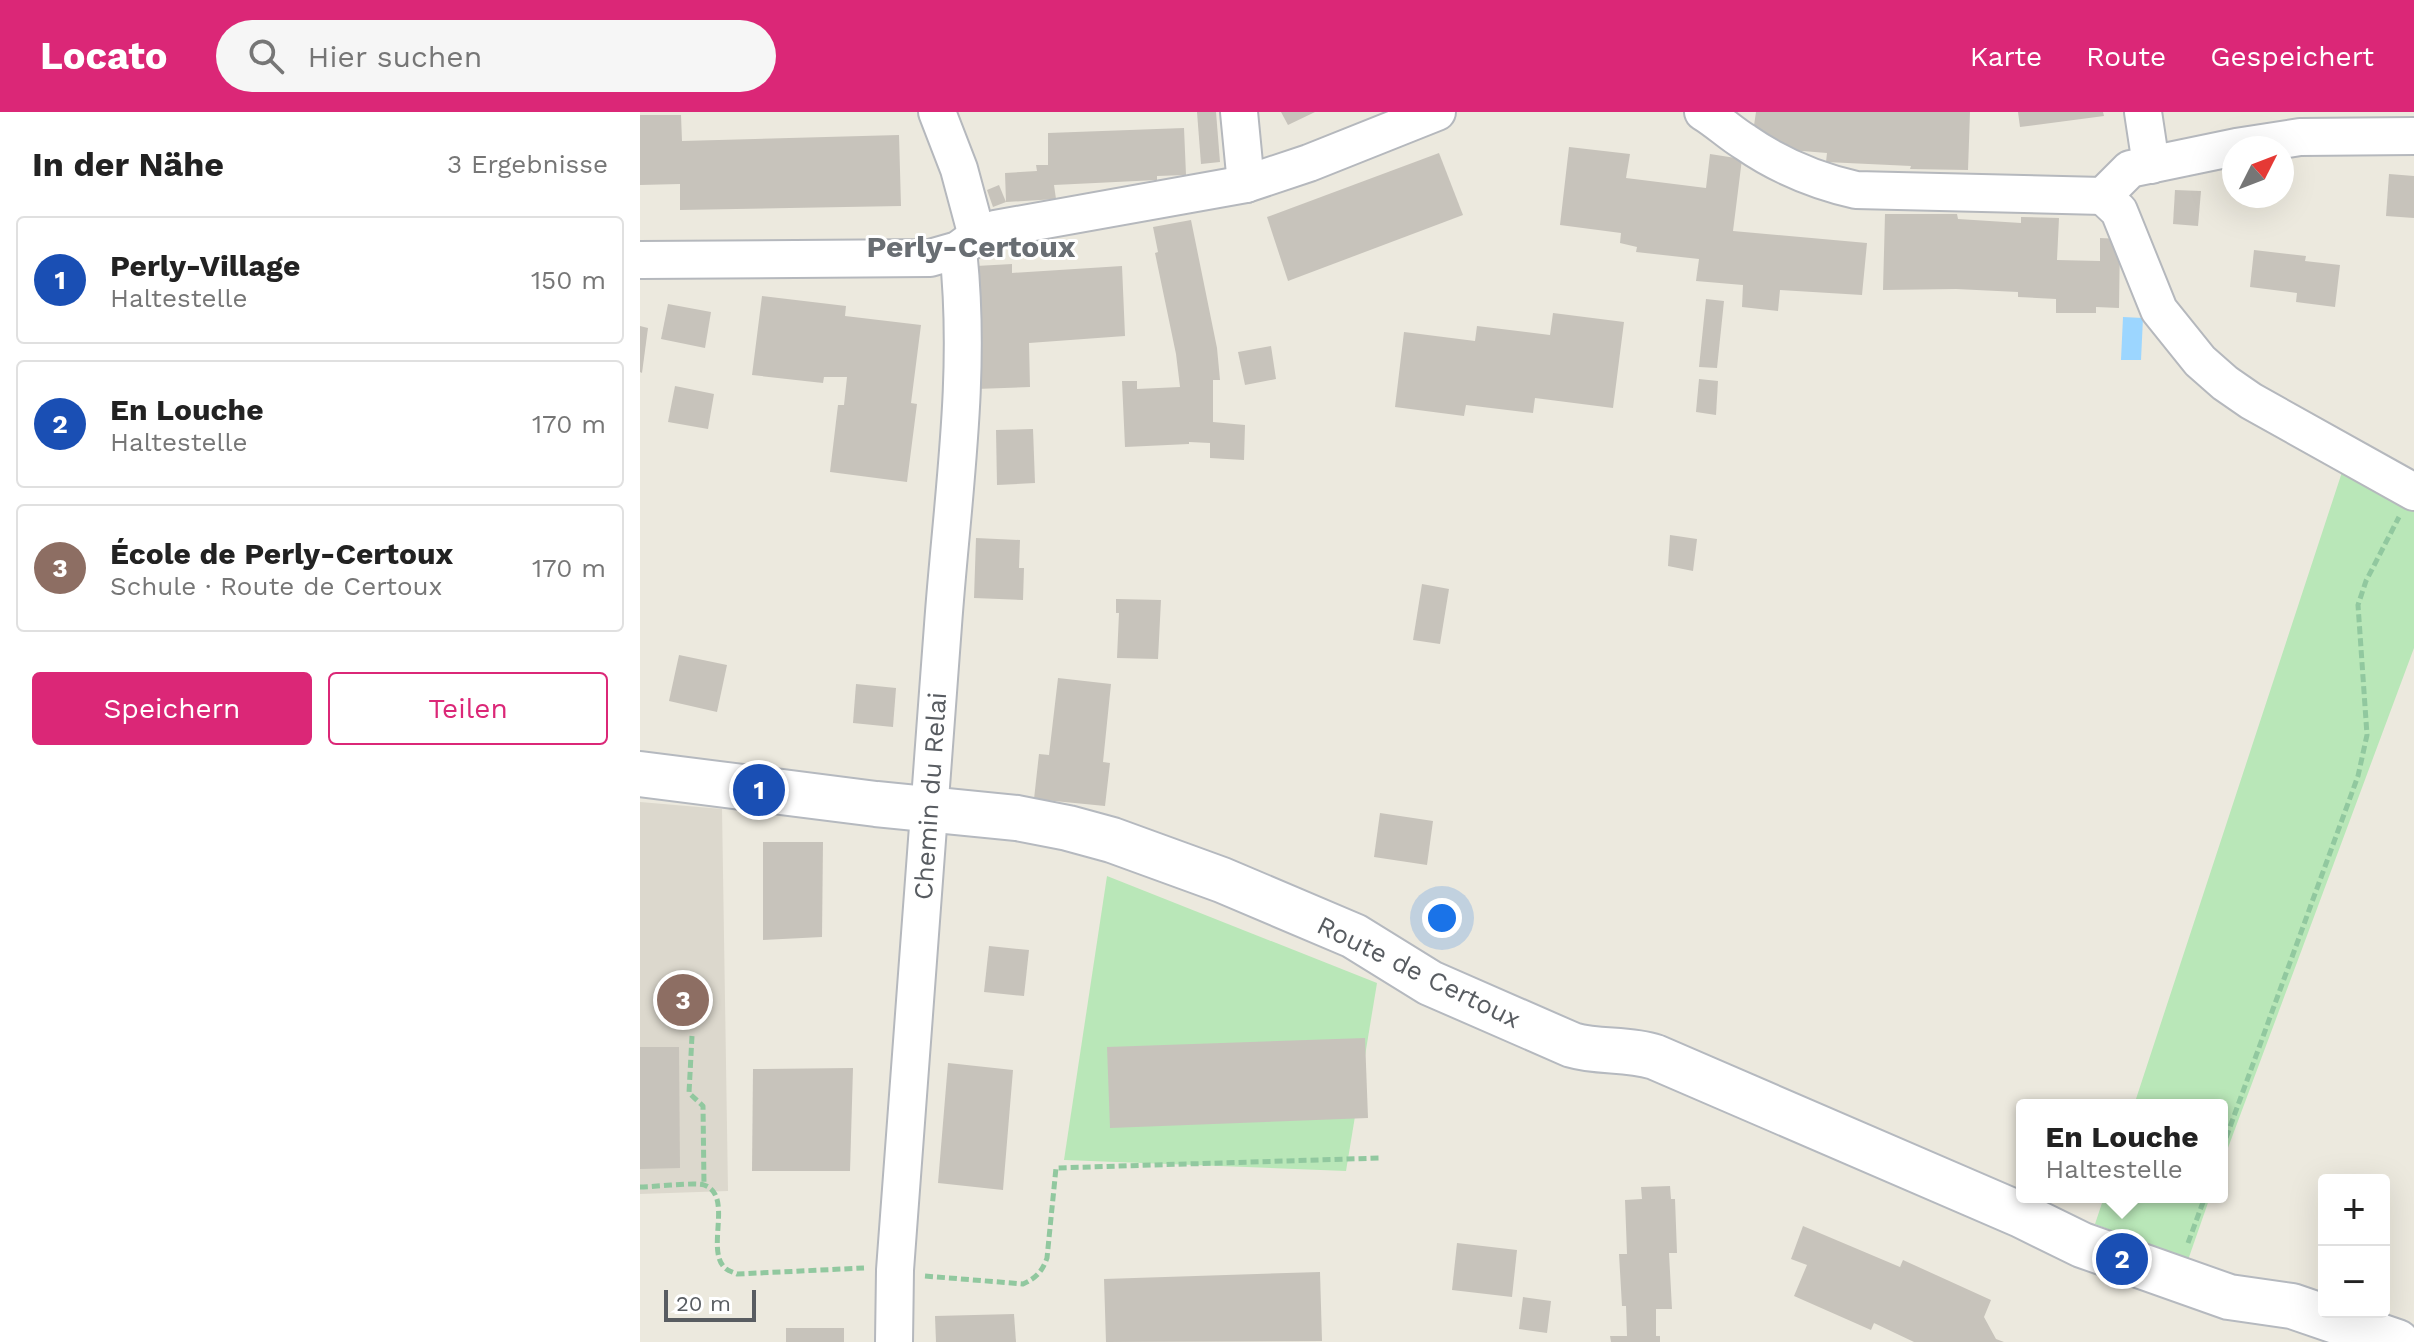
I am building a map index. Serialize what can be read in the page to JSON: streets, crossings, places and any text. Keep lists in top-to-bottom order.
{
  "streets": {
    "street": ["Chemin du Relai", "Route de Certoux"]
  },
  "crossings": [
    ["Chemin du Relai", "Route de Certoux"]
  ],
  "districts": ["Perly-Certoux"],
  "scale_bar": "20 m",
  "north": "top right",
  "page": {
    "header": "Locato",
    "search": "Hier suchen",
    "nav": ["Karte", "Route", "Gespeichert"],
    "heading": ["In der Nähe", "3 Ergebnisse"],
    "list": [
      {
        "mark": "1",
        "name": "Perly-Village",
        "note": "Haltestelle",
        "value": "150 m"
      },
      {
        "mark": "2",
        "name": "En Louche",
        "note": "Haltestelle",
        "value": "170 m"
      },
      {
        "mark": "3",
        "name": "École de Perly-Certoux",
        "note": "Schule · Route de Certoux",
        "value": "170 m"
      }
    ],
    "buttons": ["Speichern", "Teilen"],
    "pins": ["1", "3", "2"],
    "popup": ["En Louche", "Haltestelle"],
    "map_buttons": ["+", "−"],
    "scale": "20 m"
  }
}
